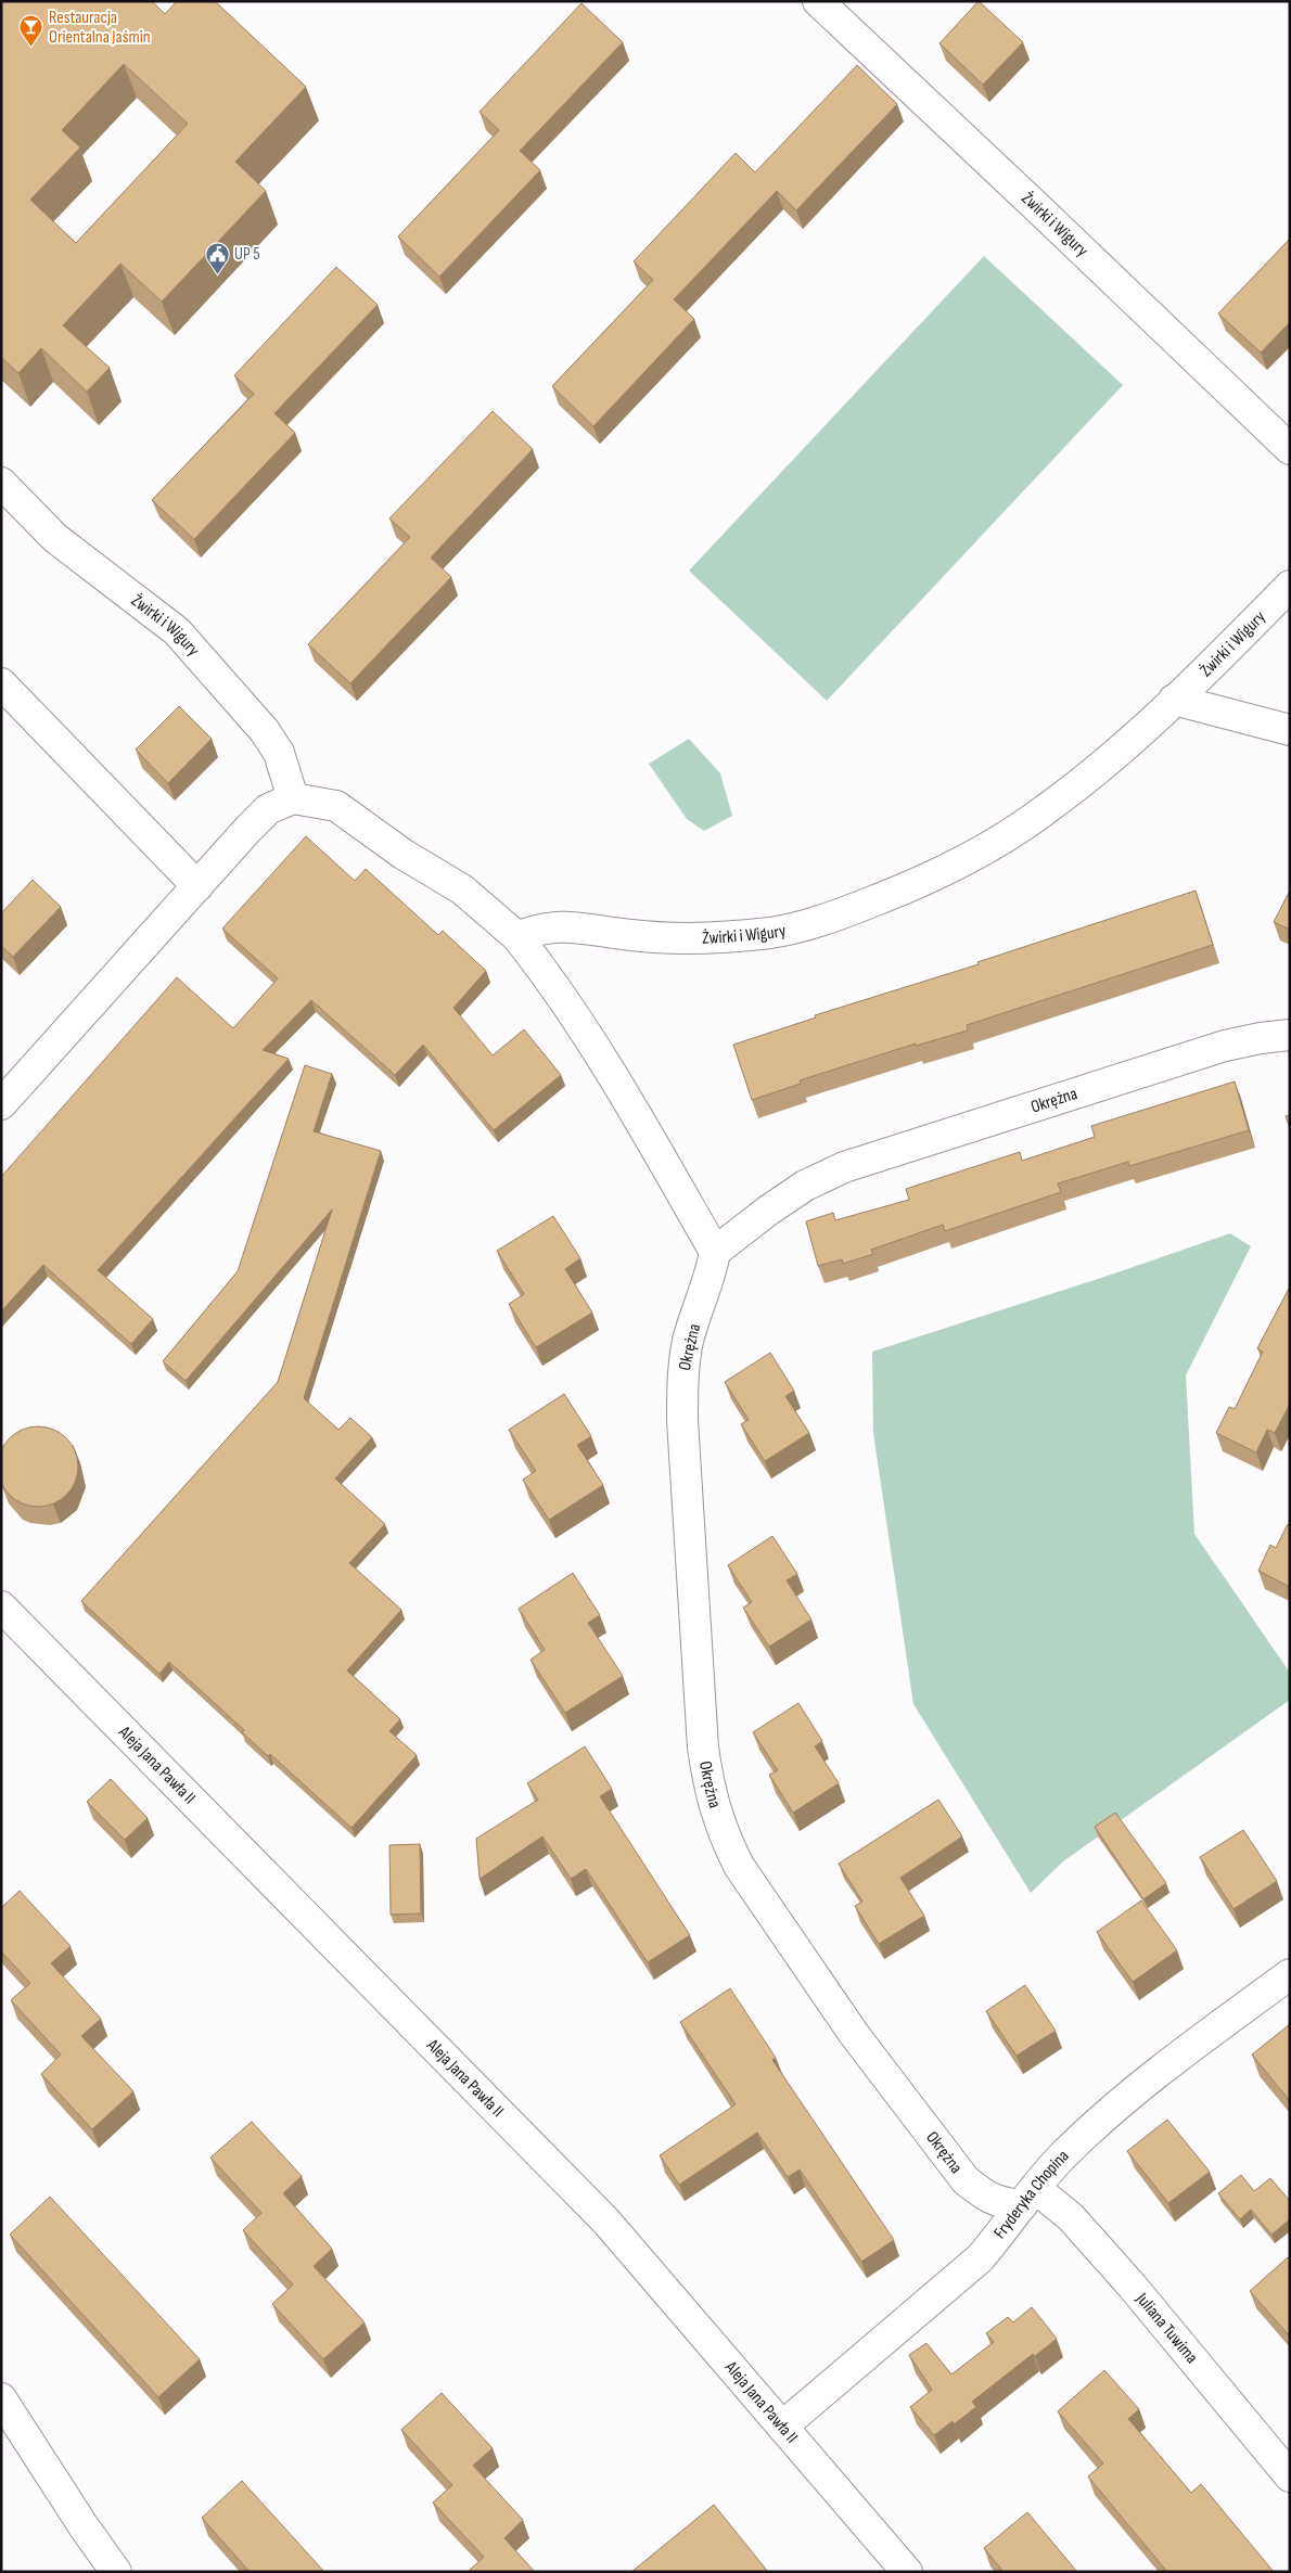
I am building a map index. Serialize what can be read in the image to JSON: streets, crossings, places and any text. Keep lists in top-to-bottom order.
{
  "streets": {
    "street": [
      "Żwirki i Wigury",
      "Okrężna",
      "Aleja Jana Pawła II",
      "Fryderyka Chopina",
      "Juliana Tuwima"
    ]
  },
  "crossings": [
    ["Okrężna", "Fryderyka Chopina"],
    ["Okrężna", "Juliana Tuwima"],
    ["Aleja Jana Pawła II", "Fryderyka Chopina"],
    ["Fryderyka Chopina", "Juliana Tuwima"]
  ],
  "places": {
    "bar": ["Restauracja Orientalna Jaśmin"],
    "public building": ["UP 5"]
  }
}
